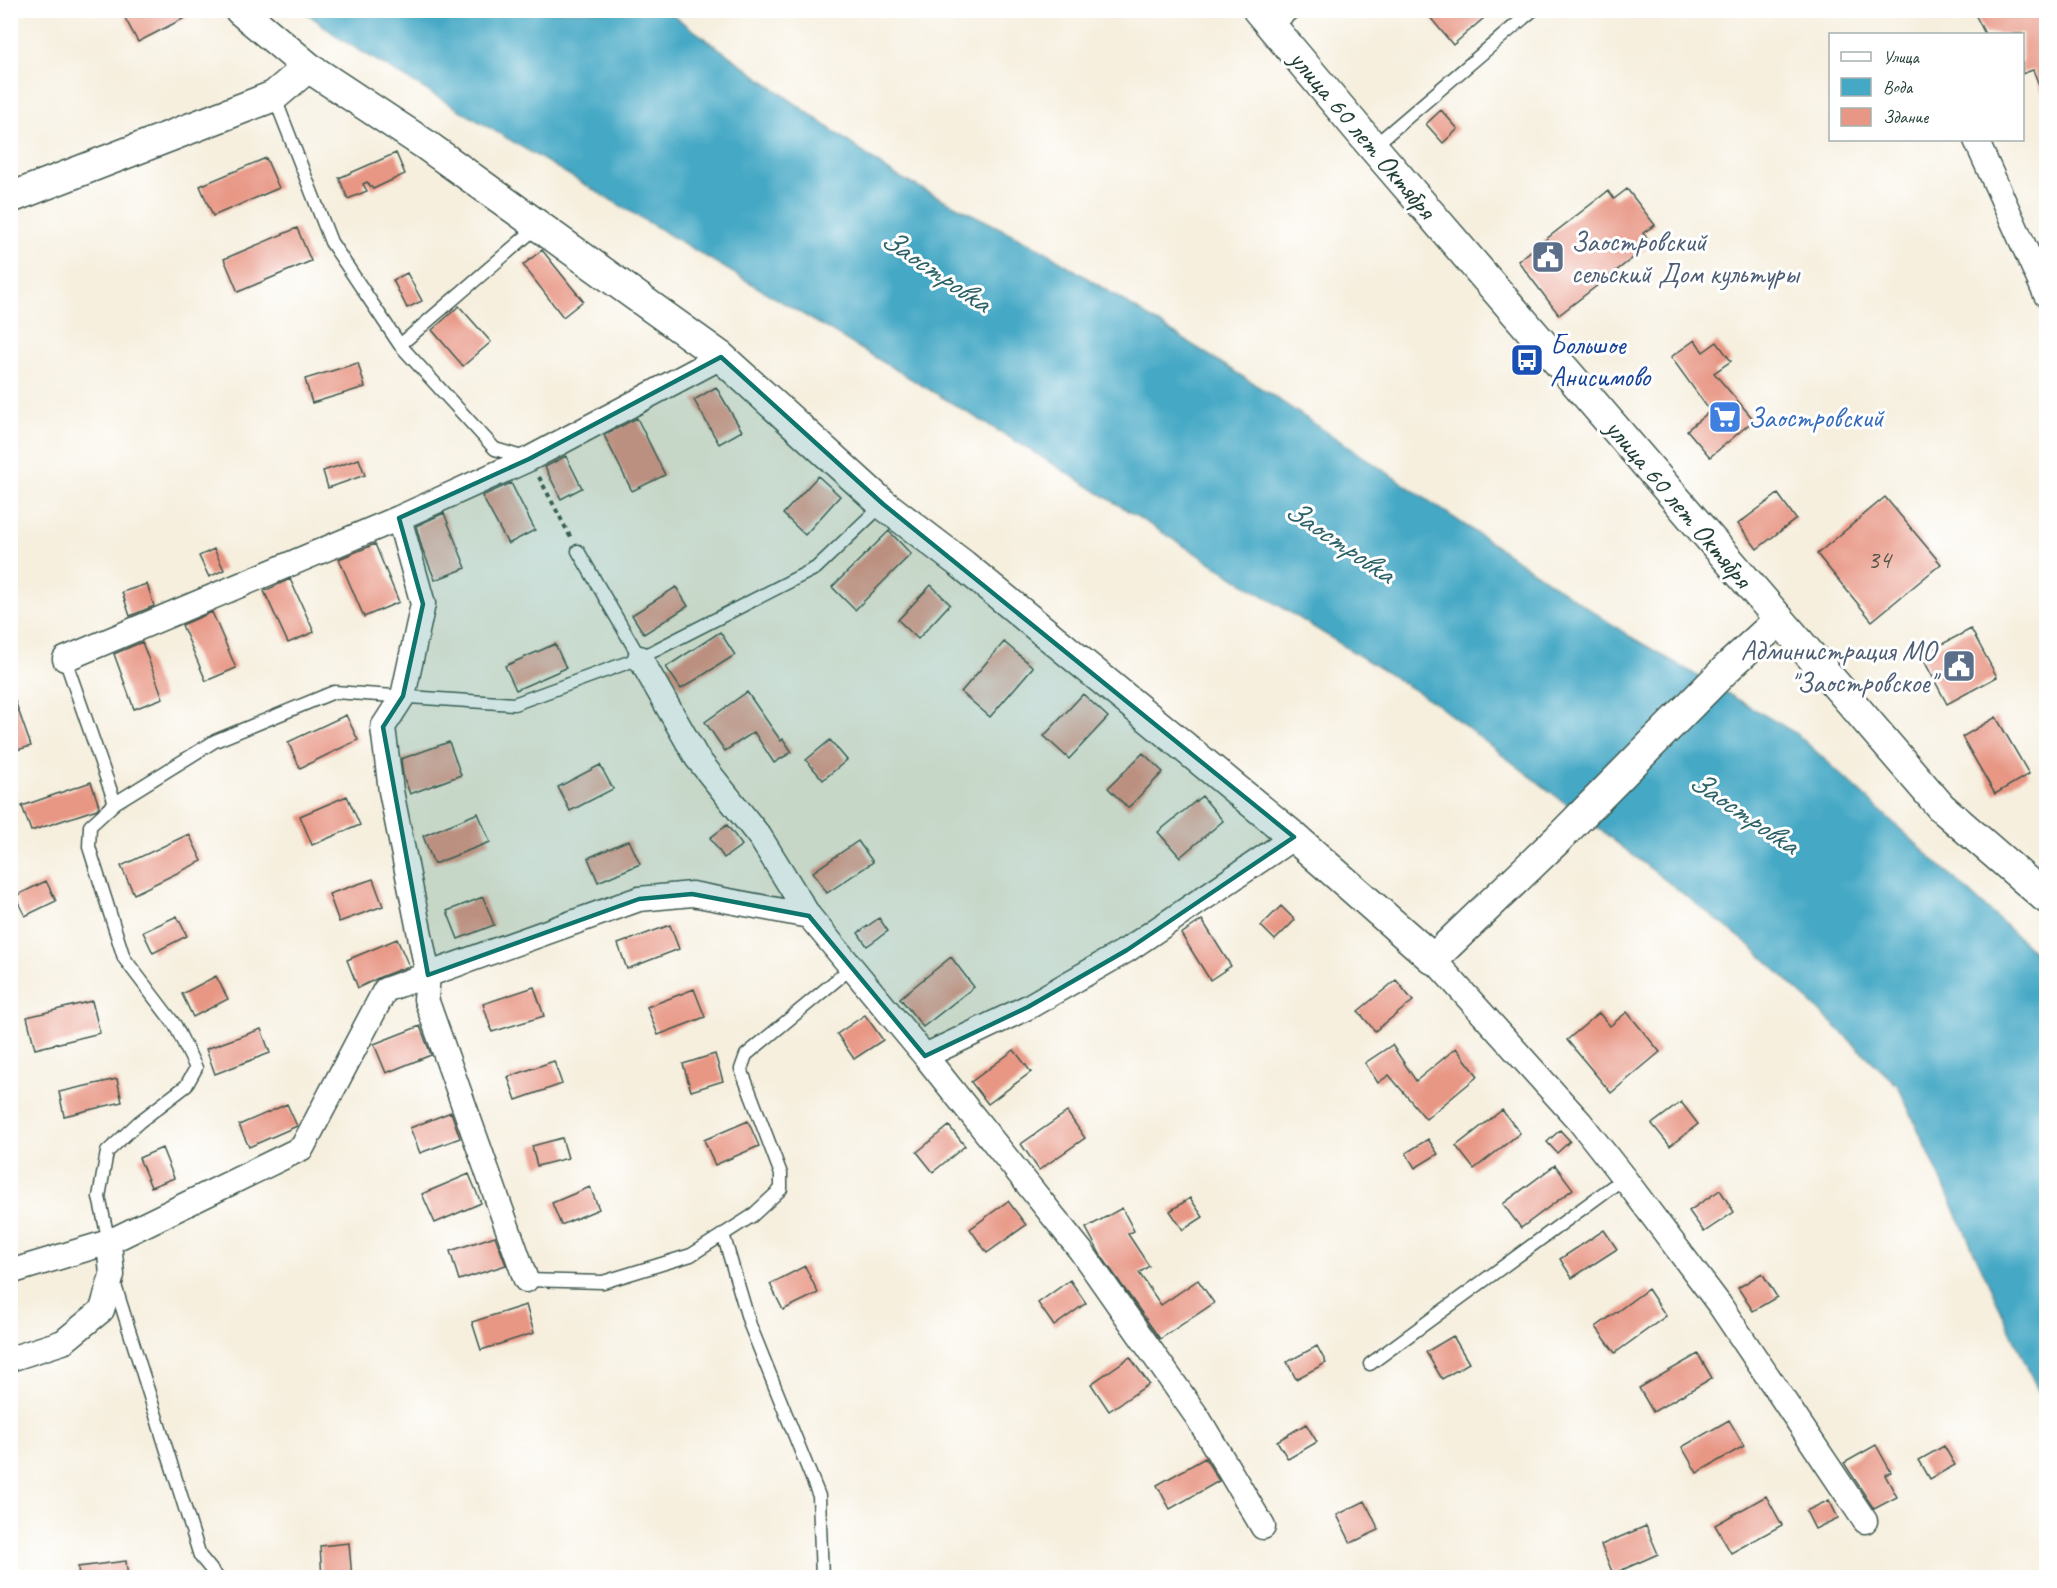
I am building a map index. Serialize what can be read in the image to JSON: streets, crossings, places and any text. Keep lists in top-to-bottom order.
{
  "streets": {
    "street": ["улица 60 лет Октября"]
  },
  "water": ["Заостровка"],
  "places": {
    "public building": ["Заостровский сельский Дом культуры", "Администрация МО \"Заостровское\""],
    "bus stop": ["Большое Анисимово"],
    "supermarket": ["Заостровский"]
  },
  "house_numbers": ["34"],
  "legend": ["Улица", "Вода", "Здание"]
}
